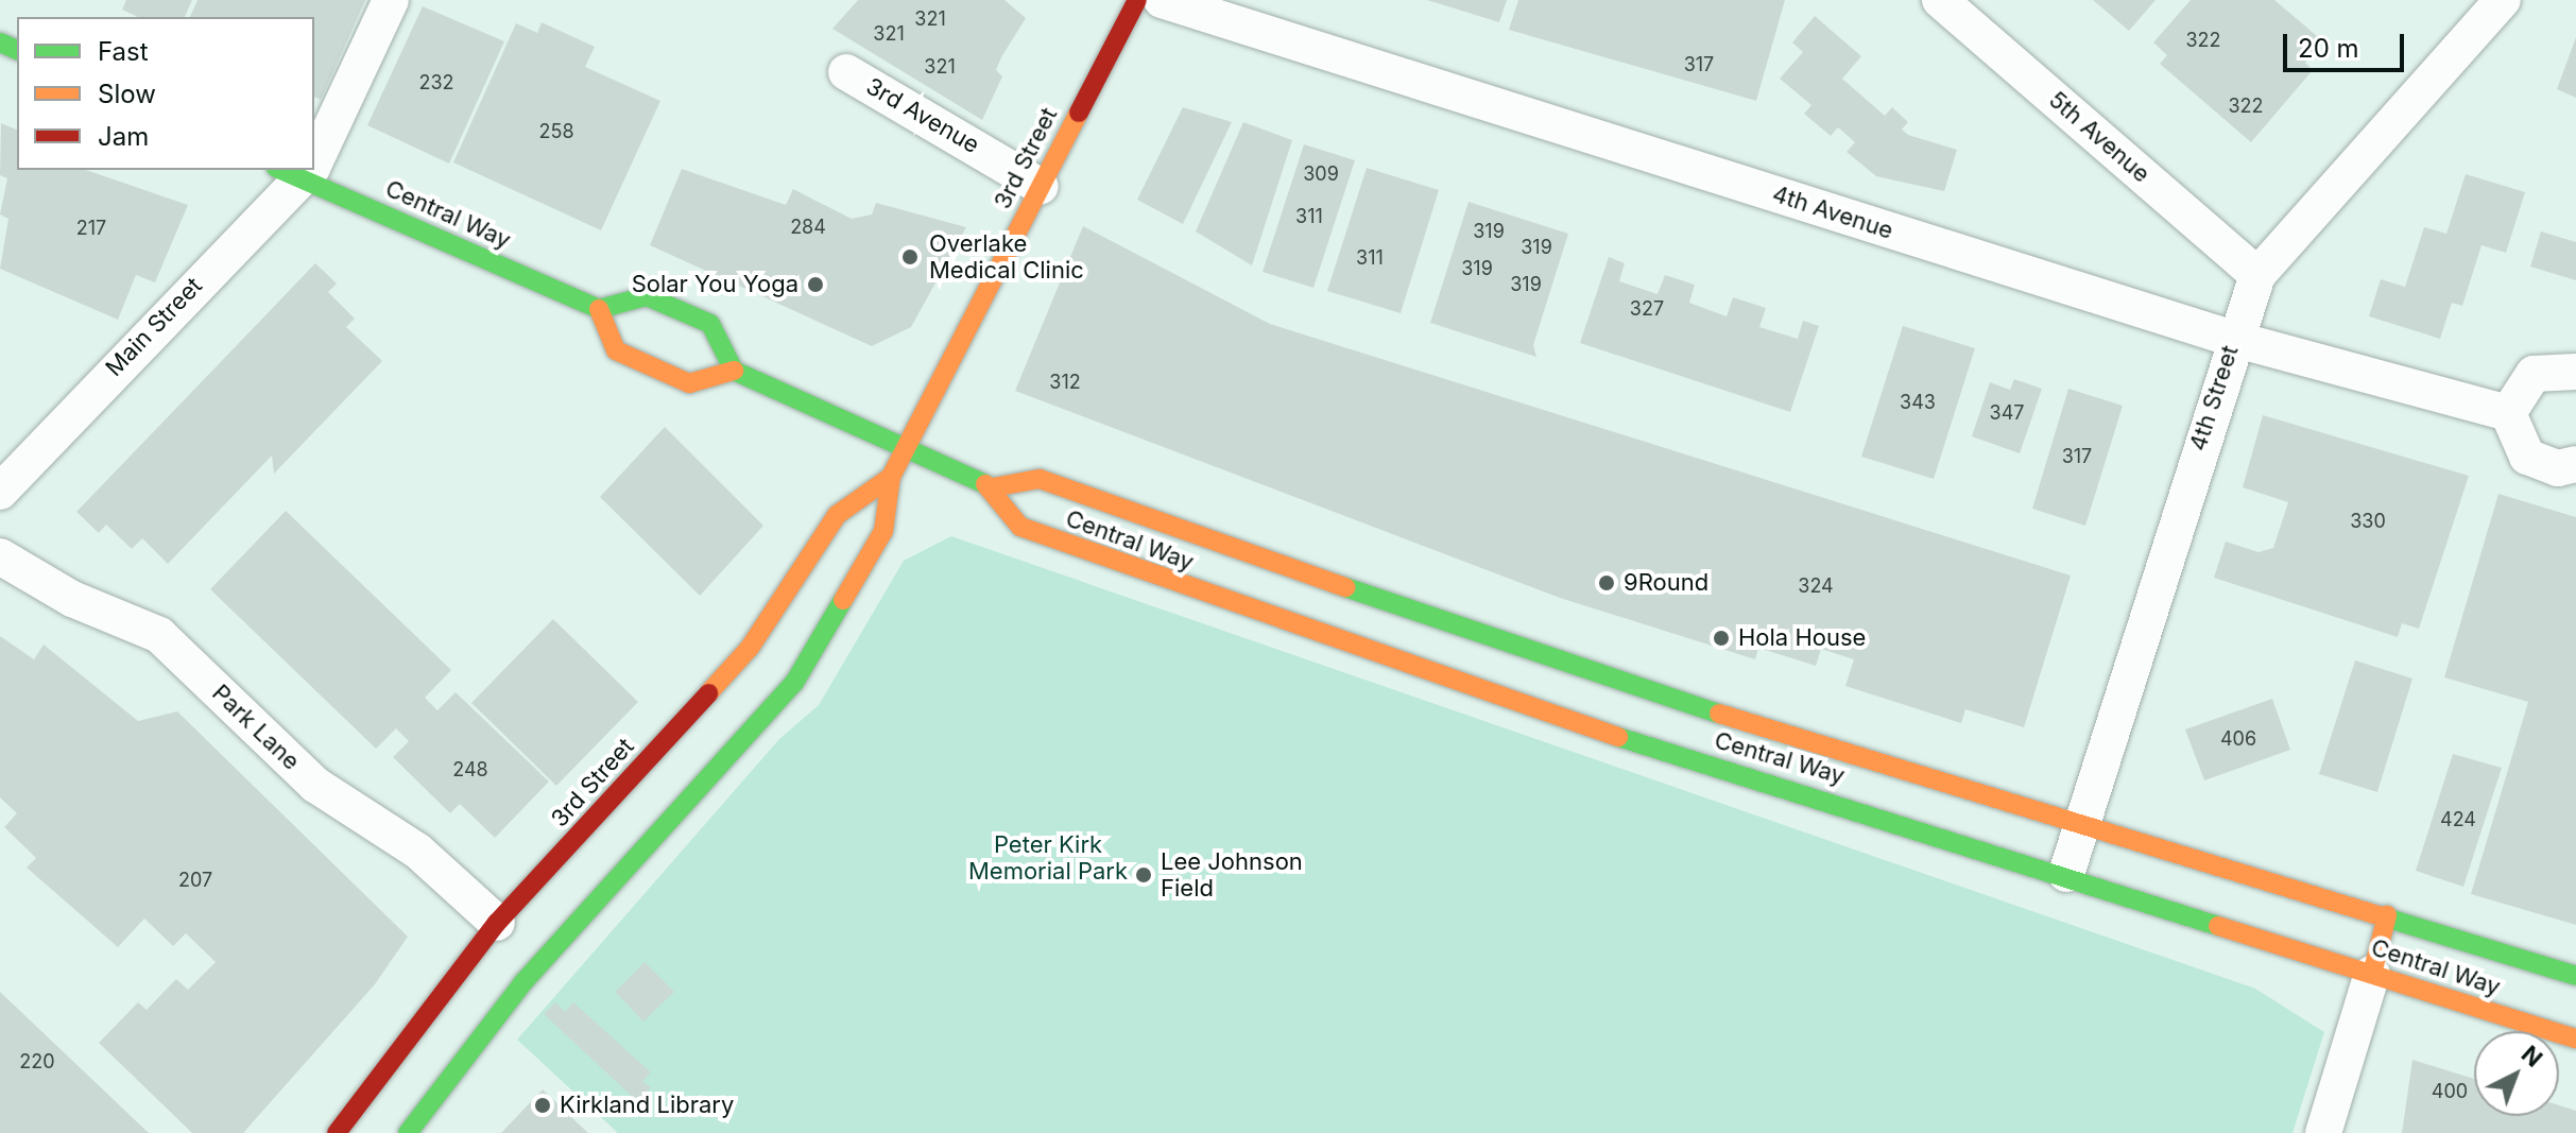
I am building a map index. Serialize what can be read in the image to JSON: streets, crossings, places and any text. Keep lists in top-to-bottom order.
{
  "streets": {
    "main road": ["3rd Street", "Central Way"],
    "street": [
      "3rd Avenue",
      "5th Avenue",
      "4th Avenue",
      "Main Street",
      "4th Street",
      "Park Lane"
    ]
  },
  "crossings": [
    ["3rd Avenue", "3rd Street"],
    ["5th Avenue", "4th Street"],
    ["3rd Street", "Park Lane"],
    ["4th Avenue", "4th Street"],
    ["Central Way", "Main Street"],
    ["Central Way", "4th Street"]
  ],
  "parks": ["Peter Kirk Memorial Park"],
  "places": [
    "Overlake Medical Clinic",
    "Solar You Yoga",
    "9Round",
    "Hola House",
    "Lee Johnson Field",
    "Kirkland Library"
  ],
  "house_numbers": [
    "321",
    "321",
    "322",
    "317",
    "321",
    "232",
    "322",
    "258",
    "309",
    "311",
    "284",
    "217",
    "319",
    "319",
    "311",
    "319",
    "319",
    "327",
    "312",
    "343",
    "347",
    "317",
    "330",
    "324",
    "406",
    "248",
    "424",
    "207",
    "220",
    "400"
  ],
  "legend": ["Fast", "Slow", "Jam"],
  "scale_bar": "20 m",
  "north": "top right"
}
